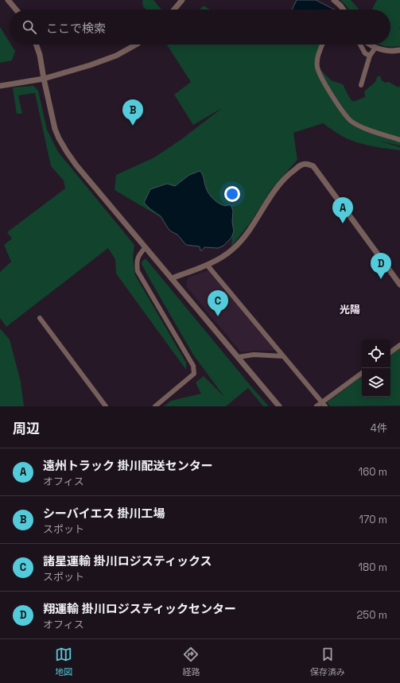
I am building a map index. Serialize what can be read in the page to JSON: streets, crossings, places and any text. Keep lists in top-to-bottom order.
{
  "districts": ["光陽"],
  "page": {
    "search": "ここで検索",
    "pins": [
      "B",
      "A",
      "D",
      "C"
    ],
    "heading": ["周辺", "4件"],
    "list": [
      {
        "mark": "A",
        "name": "遠州トラック 掛川配送センター",
        "note": "オフィス",
        "value": "160 m"
      },
      {
        "mark": "B",
        "name": "シーバイエス 掛川工場",
        "note": "スポット",
        "value": "170 m"
      },
      {
        "mark": "C",
        "name": "諸星運輸 掛川ロジスティックス",
        "note": "スポット",
        "value": "180 m"
      },
      {
        "mark": "D",
        "name": "翔運輸 掛川ロジスティックセンター",
        "note": "オフィス",
        "value": "250 m"
      }
    ],
    "nav": ["地図", "経路", "保存済み"]
  }
}
